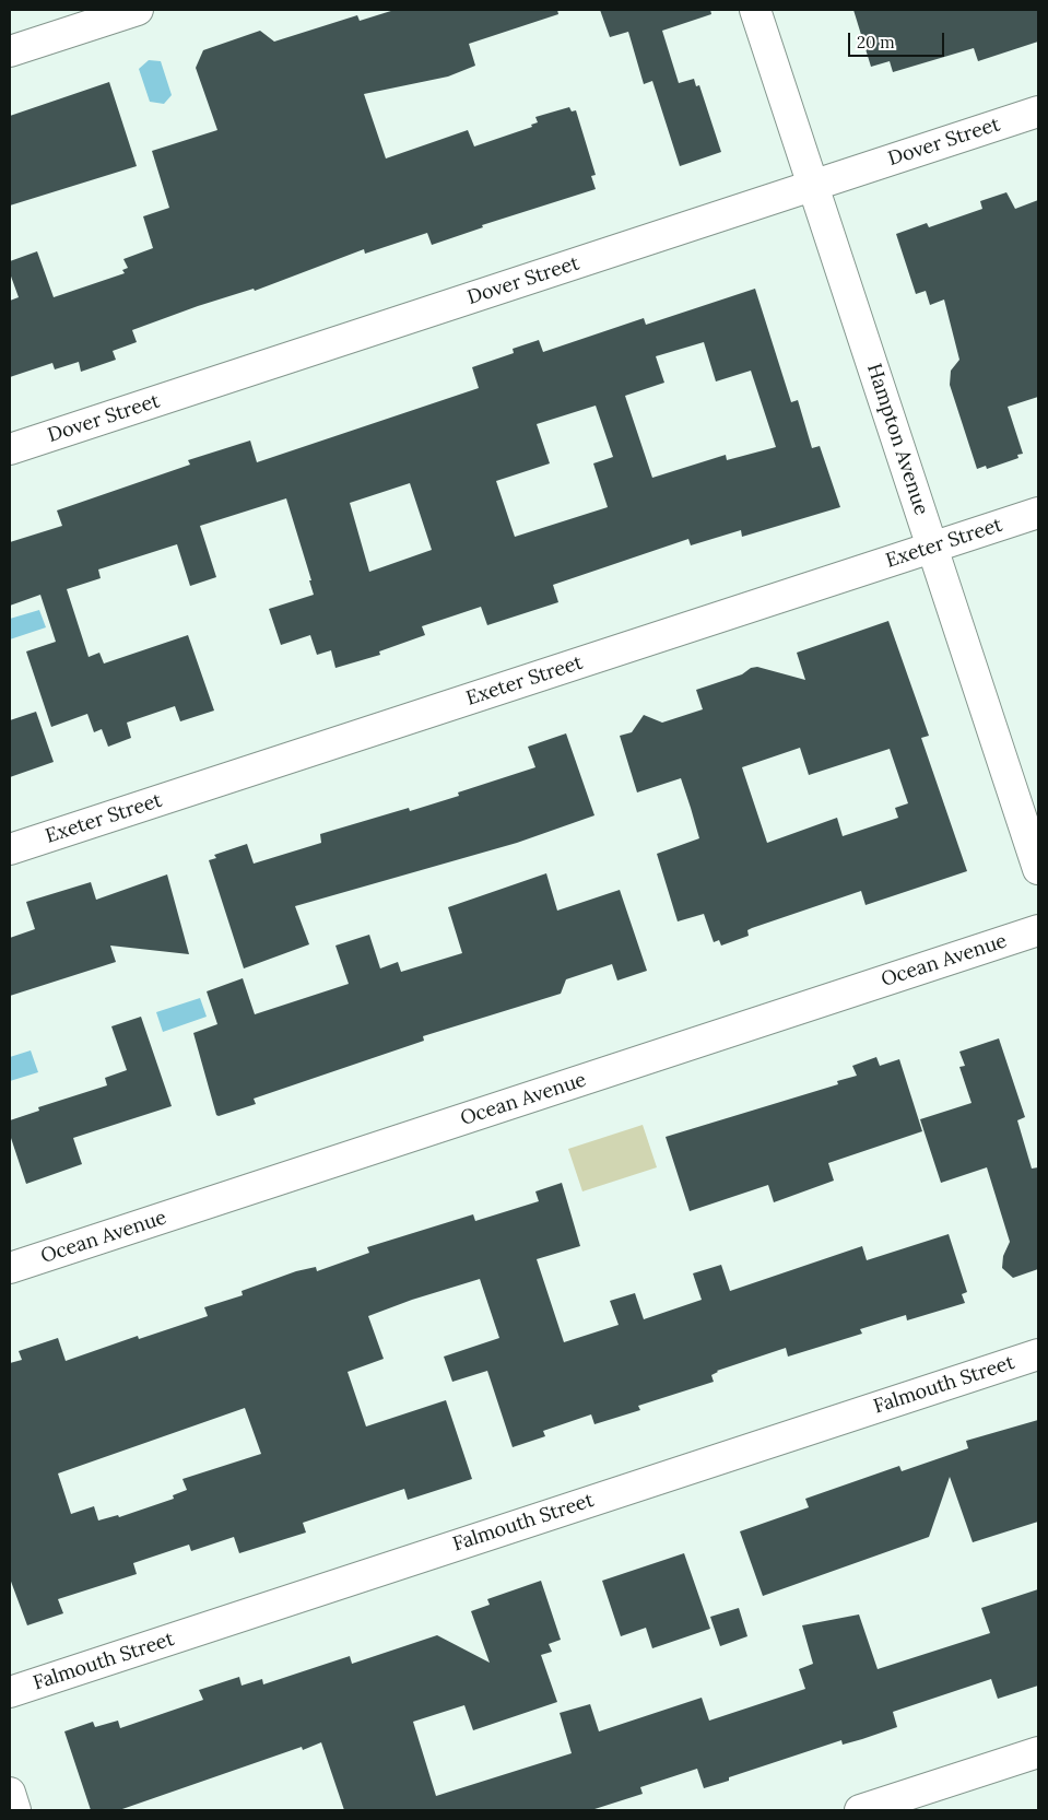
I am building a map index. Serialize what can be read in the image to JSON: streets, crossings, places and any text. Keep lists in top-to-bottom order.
{
  "streets": {
    "street": [
      "Dover Street",
      "Hampton Avenue",
      "Exeter Street",
      "Ocean Avenue",
      "Falmouth Street"
    ]
  },
  "crossings": [
    ["Dover Street", "Hampton Avenue"],
    ["Hampton Avenue", "Exeter Street"]
  ],
  "scale_bar": "20 m"
}
